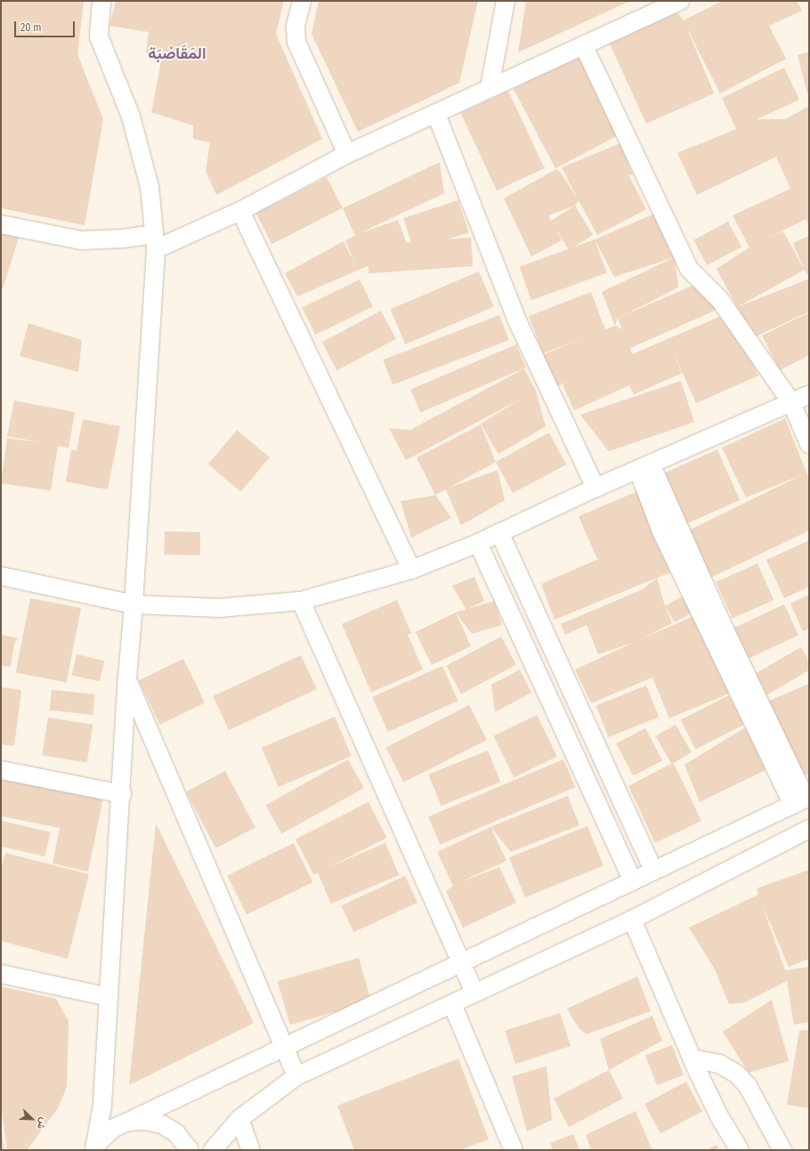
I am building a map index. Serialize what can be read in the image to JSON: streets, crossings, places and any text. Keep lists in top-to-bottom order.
{
  "districts": ["المَقَاصْبَة"],
  "scale_bar": "20 m",
  "north": "bottom right"
}
